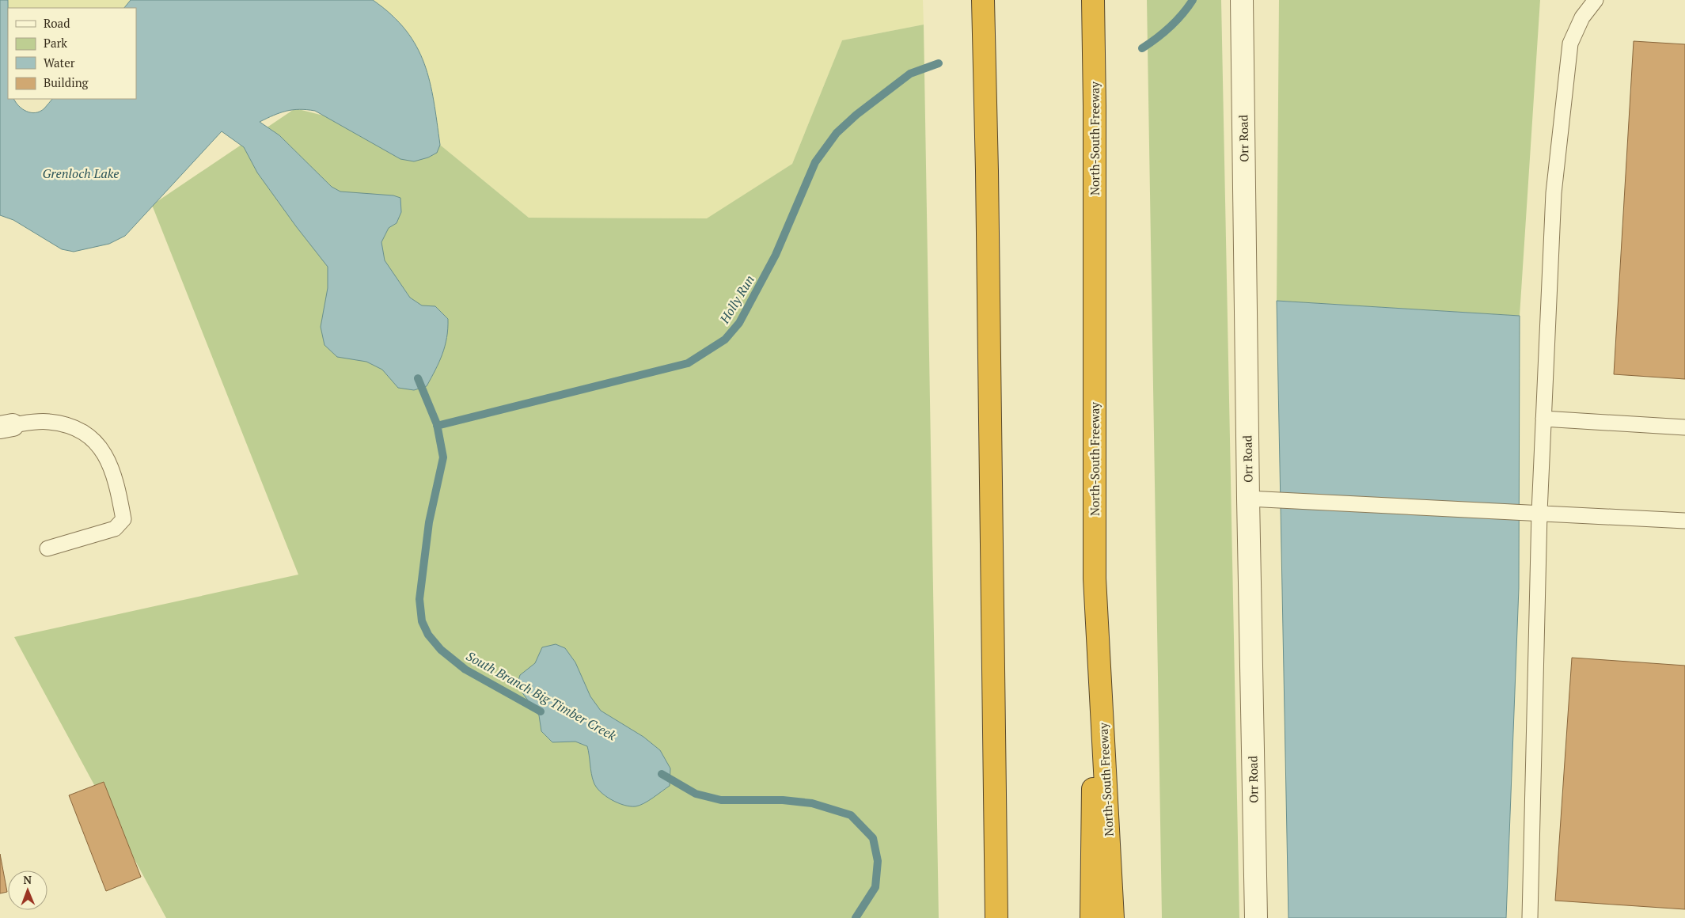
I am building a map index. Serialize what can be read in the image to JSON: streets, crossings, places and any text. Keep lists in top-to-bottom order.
{
  "streets": {
    "highway": ["North-South Freeway"],
    "street": ["Orr Road"]
  },
  "water": ["Grenloch Lake", "Holly Run", "South Branch Big Timber Creek"],
  "legend": [
    "Road",
    "Park",
    "Water",
    "Building"
  ],
  "north": "top"
}
